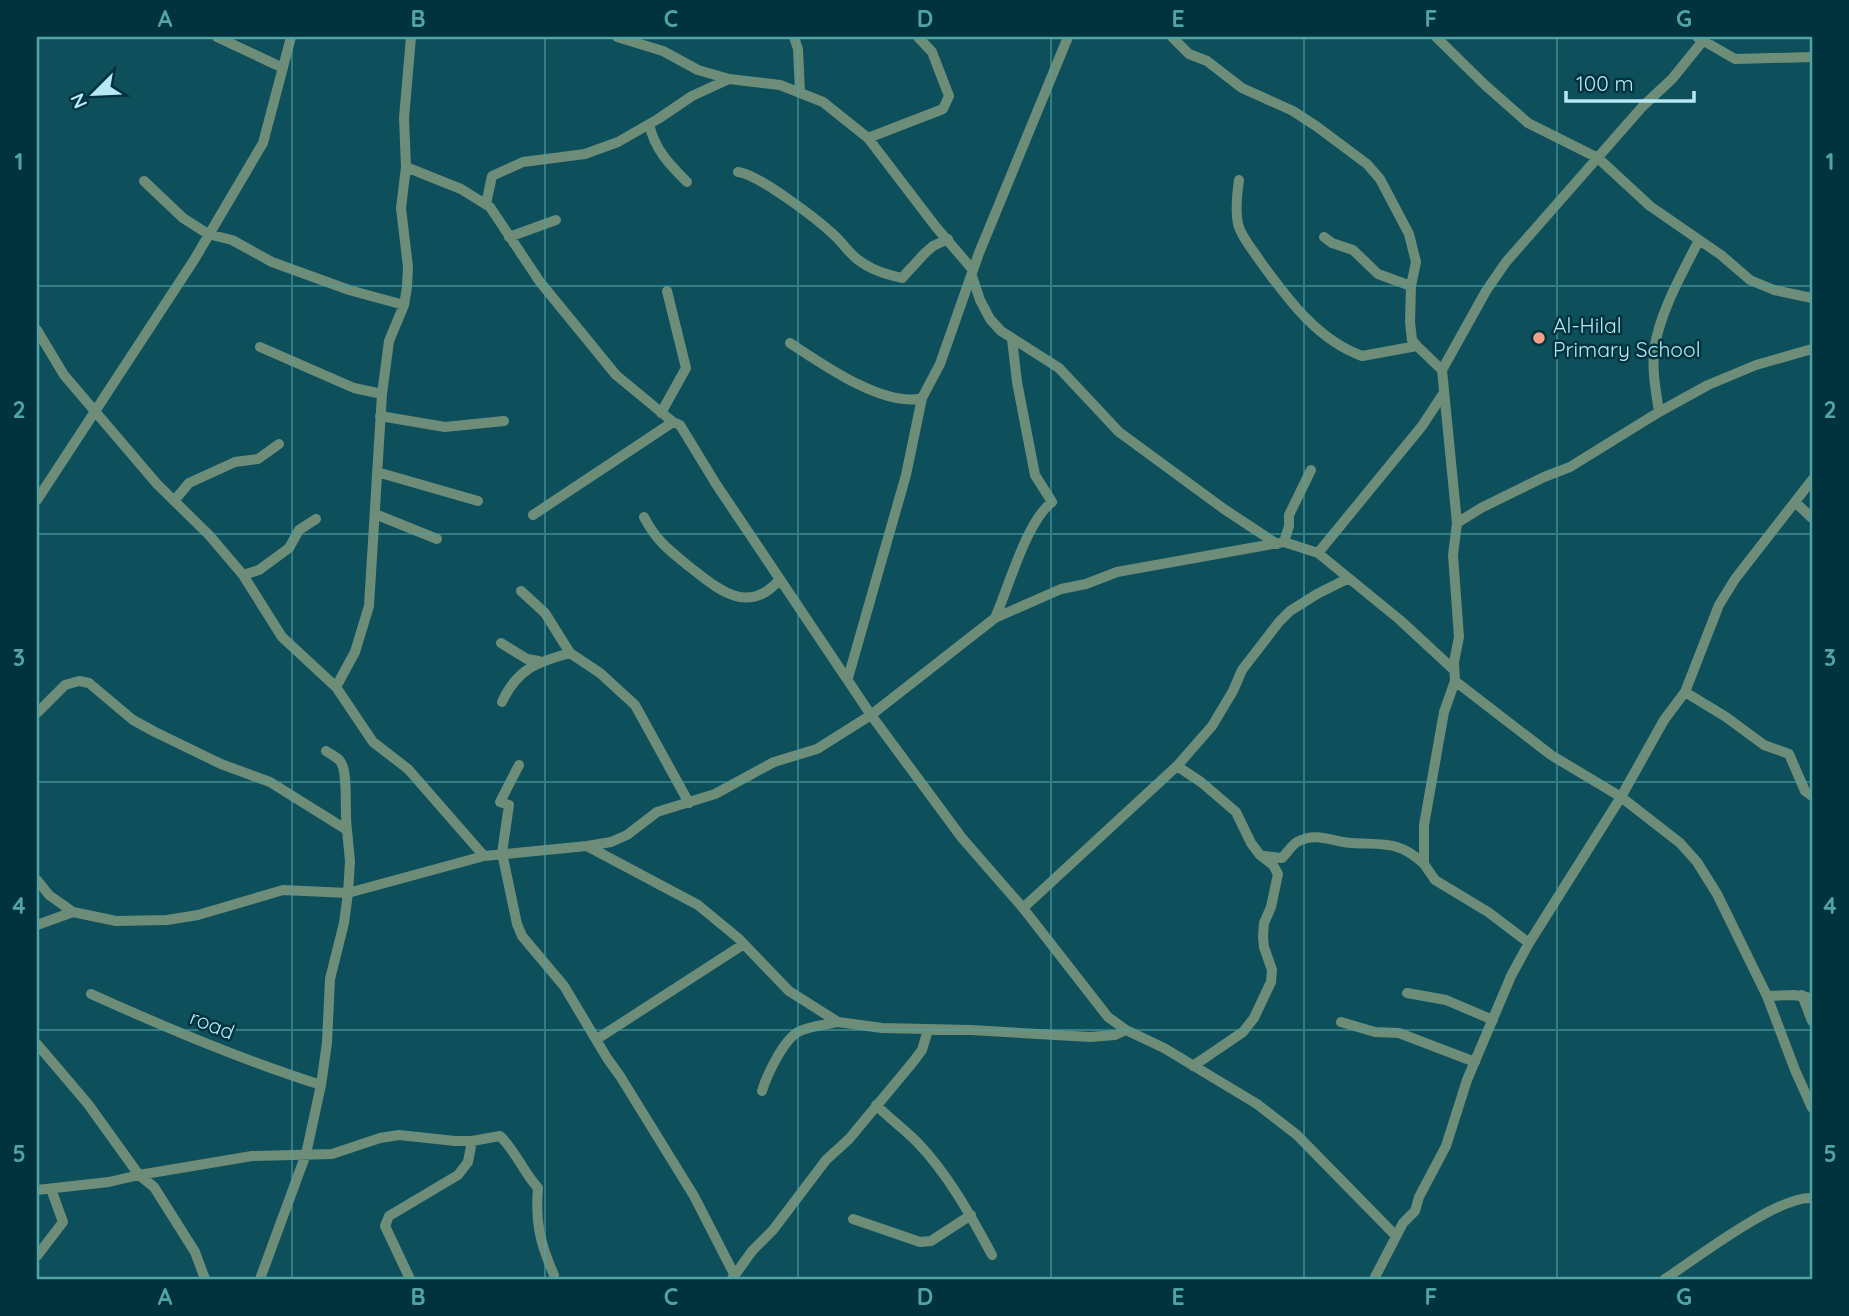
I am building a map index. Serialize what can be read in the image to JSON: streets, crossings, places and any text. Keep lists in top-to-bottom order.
{
  "streets": {
    "street": ["road"]
  },
  "places": ["Al-Hilal Primary School"],
  "scale_bar": "100 m",
  "north": "bottom left",
  "grid": {
    "columns": [
      "A",
      "B",
      "C",
      "D",
      "E",
      "F",
      "G"
    ],
    "rows": [
      "1",
      "2",
      "3",
      "4",
      "5"
    ]
  }
}
